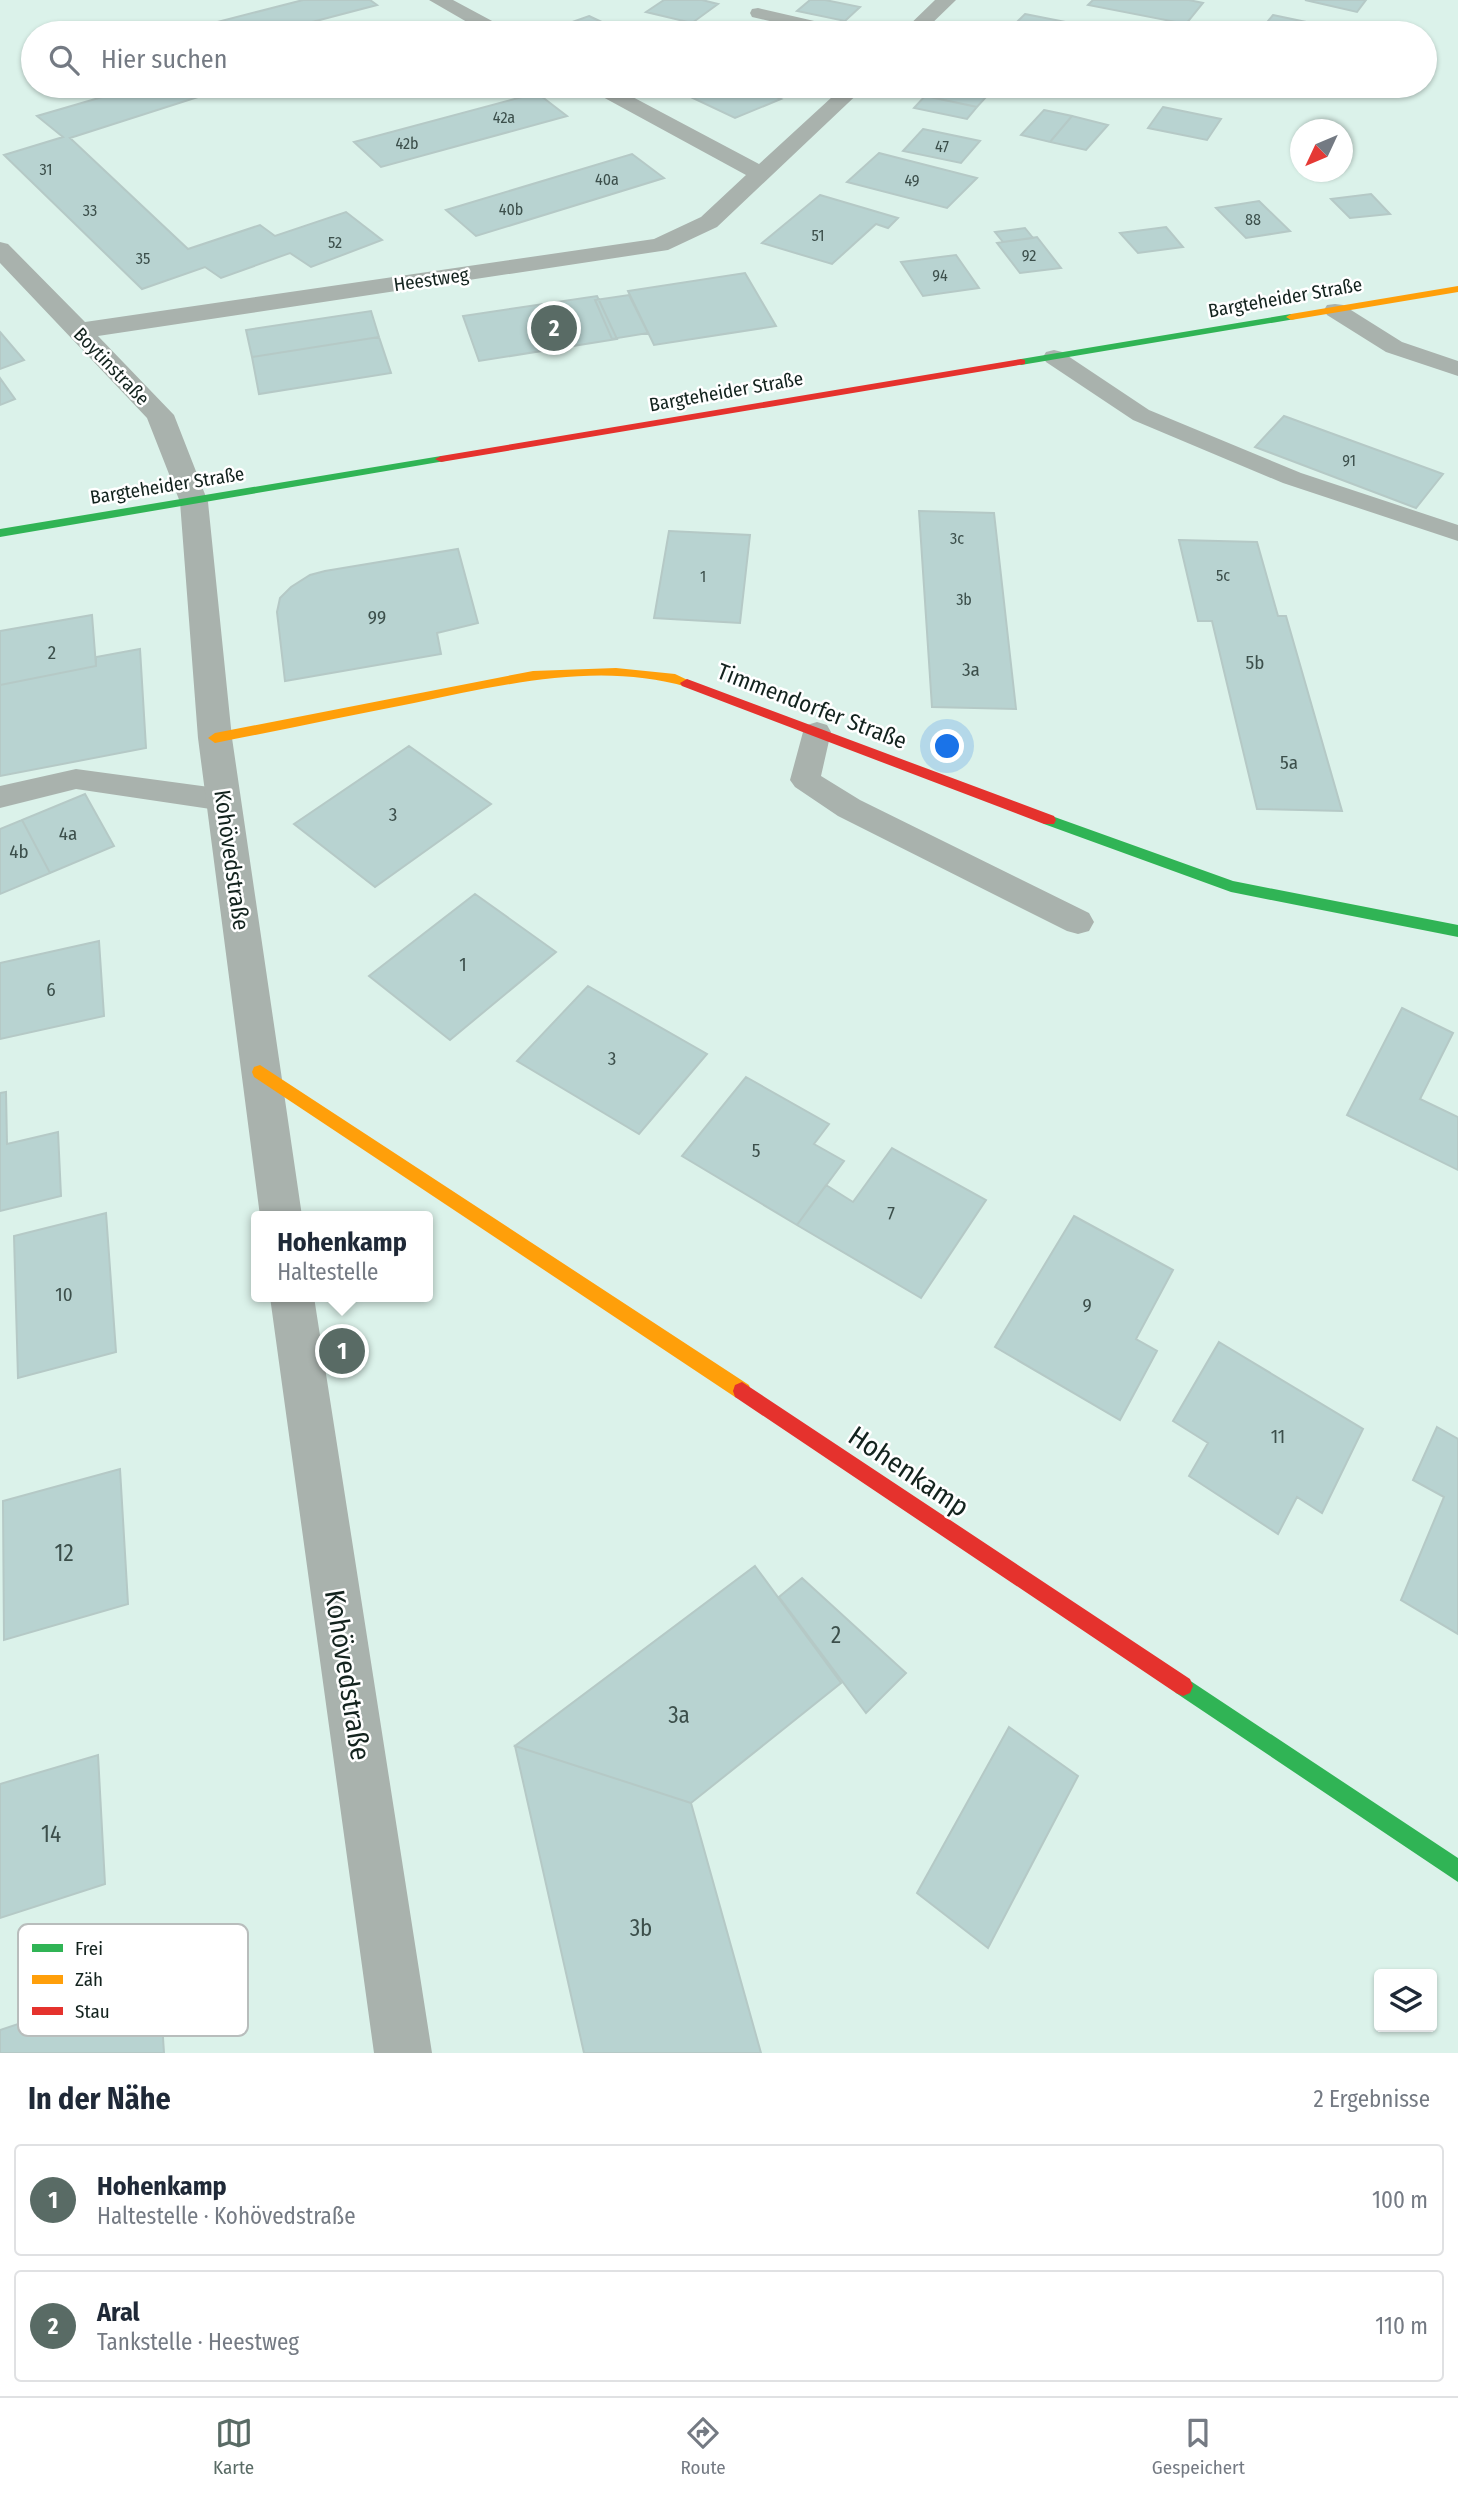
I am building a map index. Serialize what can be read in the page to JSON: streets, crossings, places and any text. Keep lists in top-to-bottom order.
{
  "streets": {
    "street": [
      "Heestweg",
      "Bargteheider Straße",
      "Boytinstraße",
      "Timmendorfer Straße",
      "Kohövedstraße",
      "Hohenkamp"
    ]
  },
  "crossings": [
    ["Heestweg", "Boytinstraße"],
    ["Bargteheider Straße", "Boytinstraße"],
    ["Bargteheider Straße", "Kohövedstraße"],
    ["Boytinstraße", "Kohövedstraße"],
    ["Timmendorfer Straße", "Kohövedstraße"],
    ["Kohövedstraße", "Hohenkamp"]
  ],
  "house_numbers": [
    "42a",
    "42b",
    "47",
    "31",
    "40a",
    "49",
    "40b",
    "33",
    "88",
    "51",
    "52",
    "92",
    "35",
    "94",
    "91",
    "3c",
    "5c",
    "1",
    "3b",
    "99",
    "2",
    "5b",
    "3a",
    "5a",
    "3",
    "4a",
    "4b",
    "1",
    "6",
    "3",
    "5",
    "7",
    "10",
    "9",
    "11",
    "12",
    "2",
    "3a",
    "14",
    "3b"
  ],
  "legend": ["Frei", "Zäh", "Stau"],
  "north": "bottom left",
  "page": {
    "search": "Hier suchen",
    "pins": ["2", "1"],
    "popup": ["Hohenkamp", "Haltestelle"],
    "heading": ["In der Nähe", "2 Ergebnisse"],
    "list": [
      {
        "mark": "1",
        "name": "Hohenkamp",
        "note": "Haltestelle · Kohövedstraße",
        "value": "100 m"
      },
      {
        "mark": "2",
        "name": "Aral",
        "note": "Tankstelle · Heestweg",
        "value": "110 m"
      }
    ],
    "nav": ["Karte", "Route", "Gespeichert"]
  }
}
